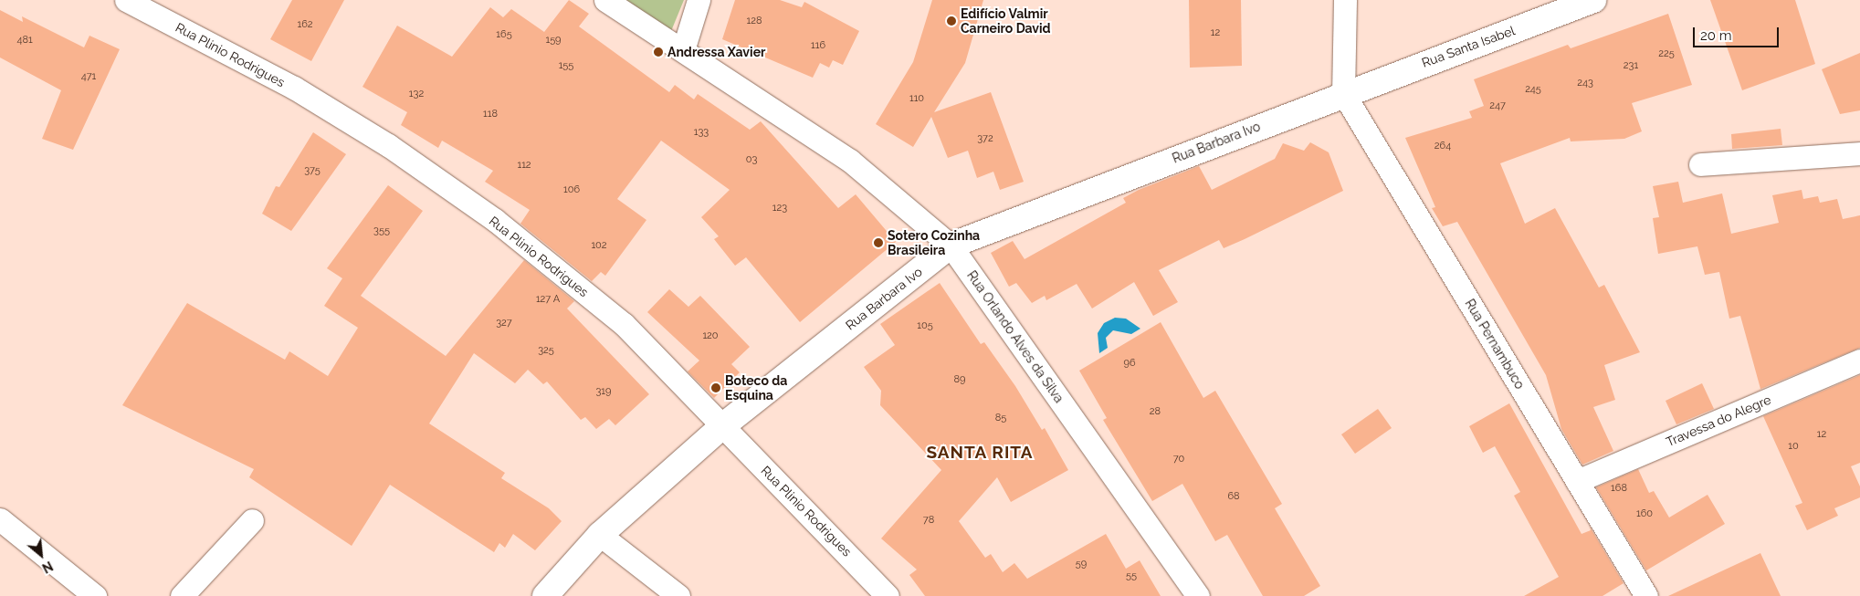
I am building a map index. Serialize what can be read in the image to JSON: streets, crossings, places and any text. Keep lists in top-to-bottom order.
{
  "streets": {
    "street": [
      "Rua Santa Isabel",
      "Rua Plinio Rodrigues",
      "Rua Barbara Ivo",
      "Rua Orlando Alves da Silva",
      "Rua Pernambuco",
      "Travessa do Alegre"
    ]
  },
  "crossings": [
    ["Rua Santa Isabel", "Rua Barbara Ivo"],
    ["Rua Santa Isabel", "Rua Pernambuco"],
    ["Rua Plinio Rodrigues", "Rua Barbara Ivo"],
    ["Rua Barbara Ivo", "Rua Orlando Alves da Silva"],
    ["Rua Barbara Ivo", "Rua Pernambuco"],
    ["Rua Pernambuco", "Travessa do Alegre"]
  ],
  "districts": ["SANTA RITA"],
  "places": [
    "Edifício Valmir Carneiro David",
    "Andressa Xavier",
    "Sotero Cozinha Brasileira",
    "Boteco da Esquina"
  ],
  "house_numbers": [
    "128",
    "162",
    "12",
    "165",
    "481",
    "159",
    "116",
    "225",
    "155",
    "231",
    "471",
    "243",
    "245",
    "132",
    "110",
    "247",
    "118",
    "133",
    "372",
    "264",
    "03",
    "112",
    "375",
    "106",
    "123",
    "355",
    "102",
    "127 A",
    "327",
    "105",
    "120",
    "325",
    "96",
    "89",
    "319",
    "28",
    "85",
    "12",
    "10",
    "70",
    "168",
    "68",
    "160",
    "78",
    "59",
    "55"
  ],
  "scale_bar": "20 m",
  "north": "bottom right"
}
